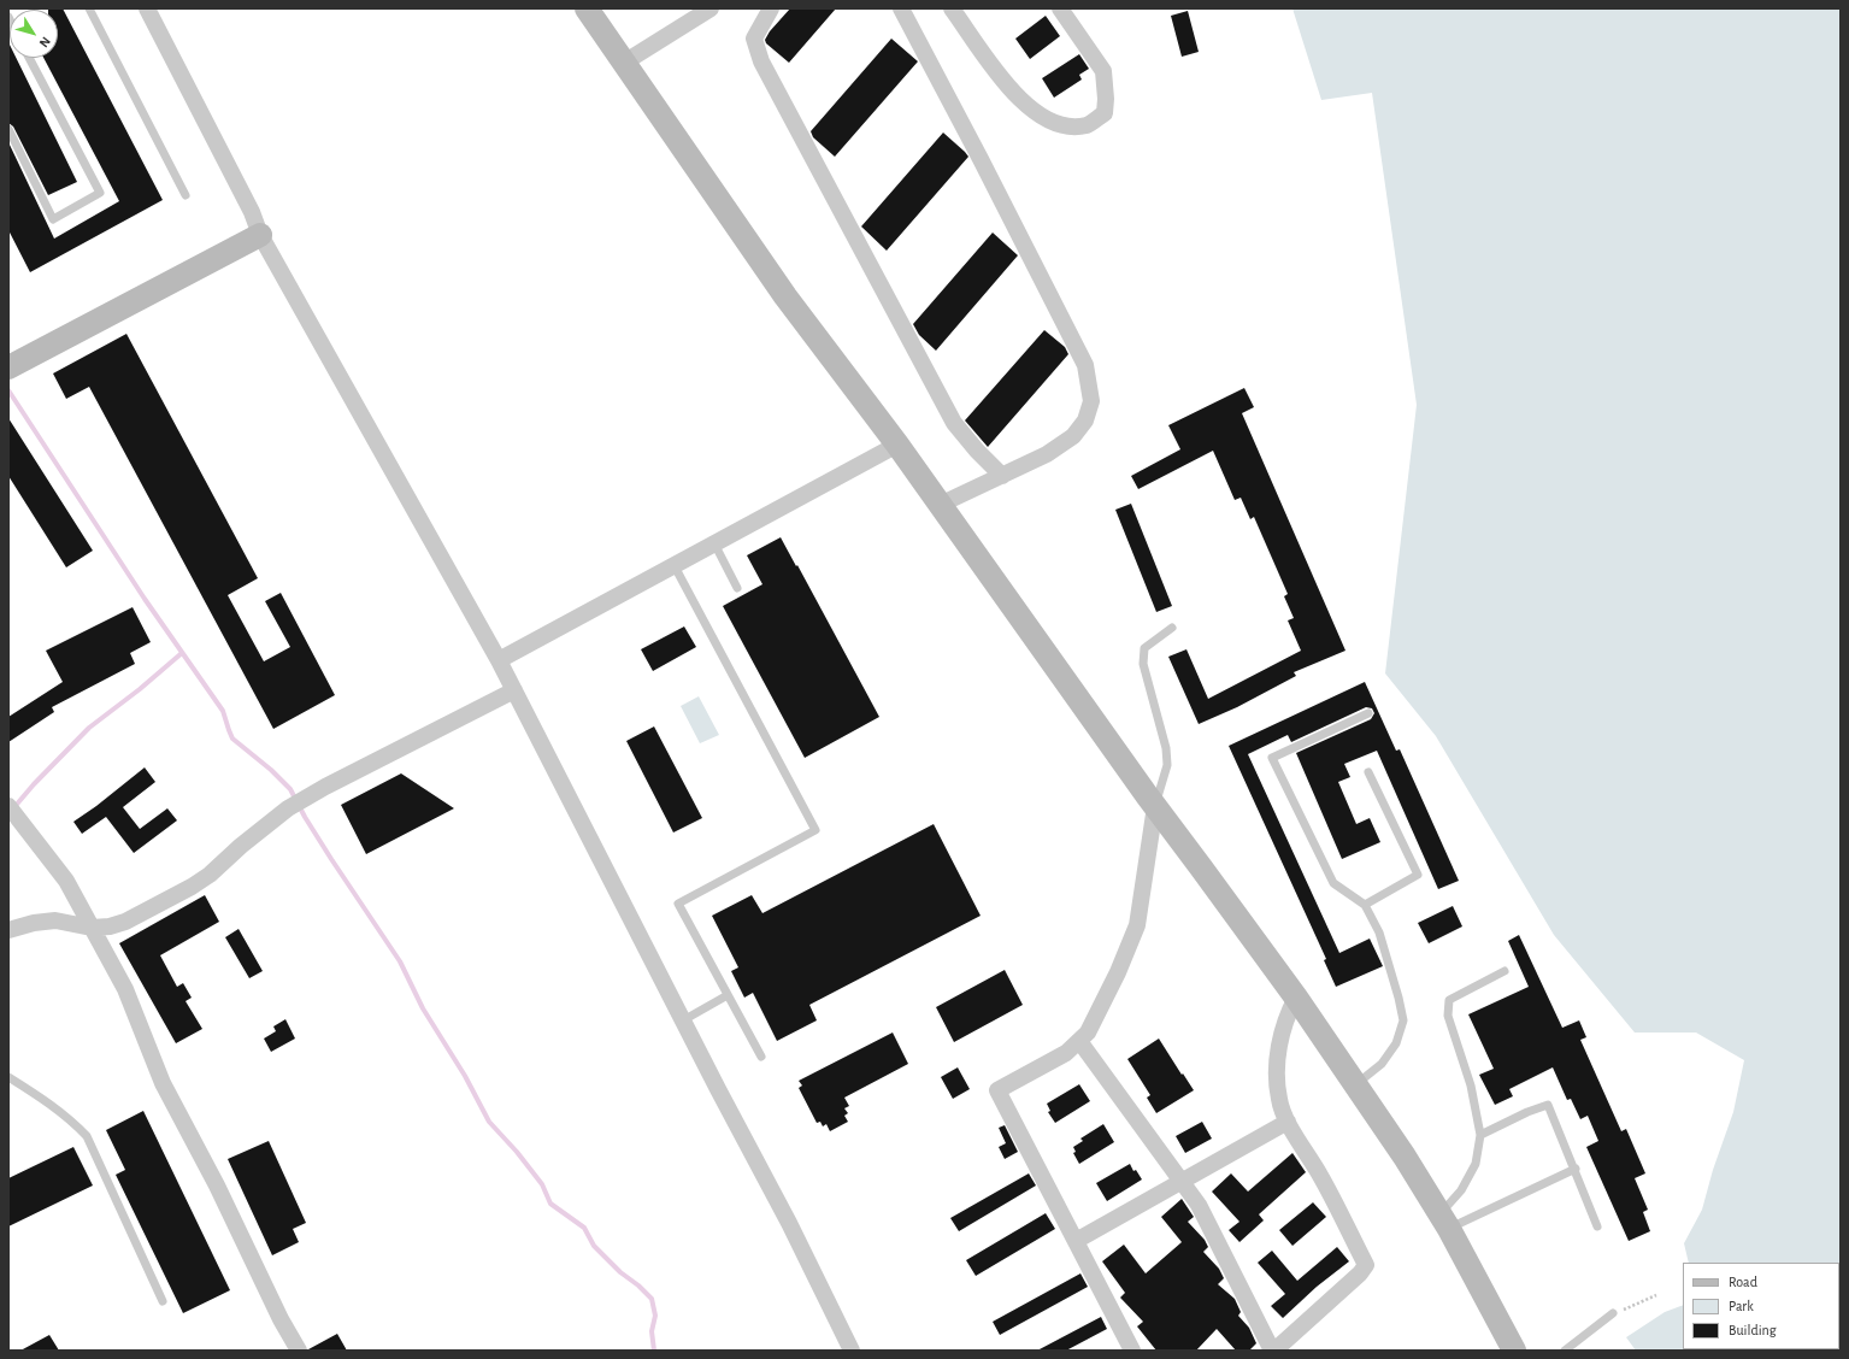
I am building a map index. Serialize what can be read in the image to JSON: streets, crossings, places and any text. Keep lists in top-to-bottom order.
{
  "legend": ["Road", "Park", "Building"],
  "north": "bottom right"
}
